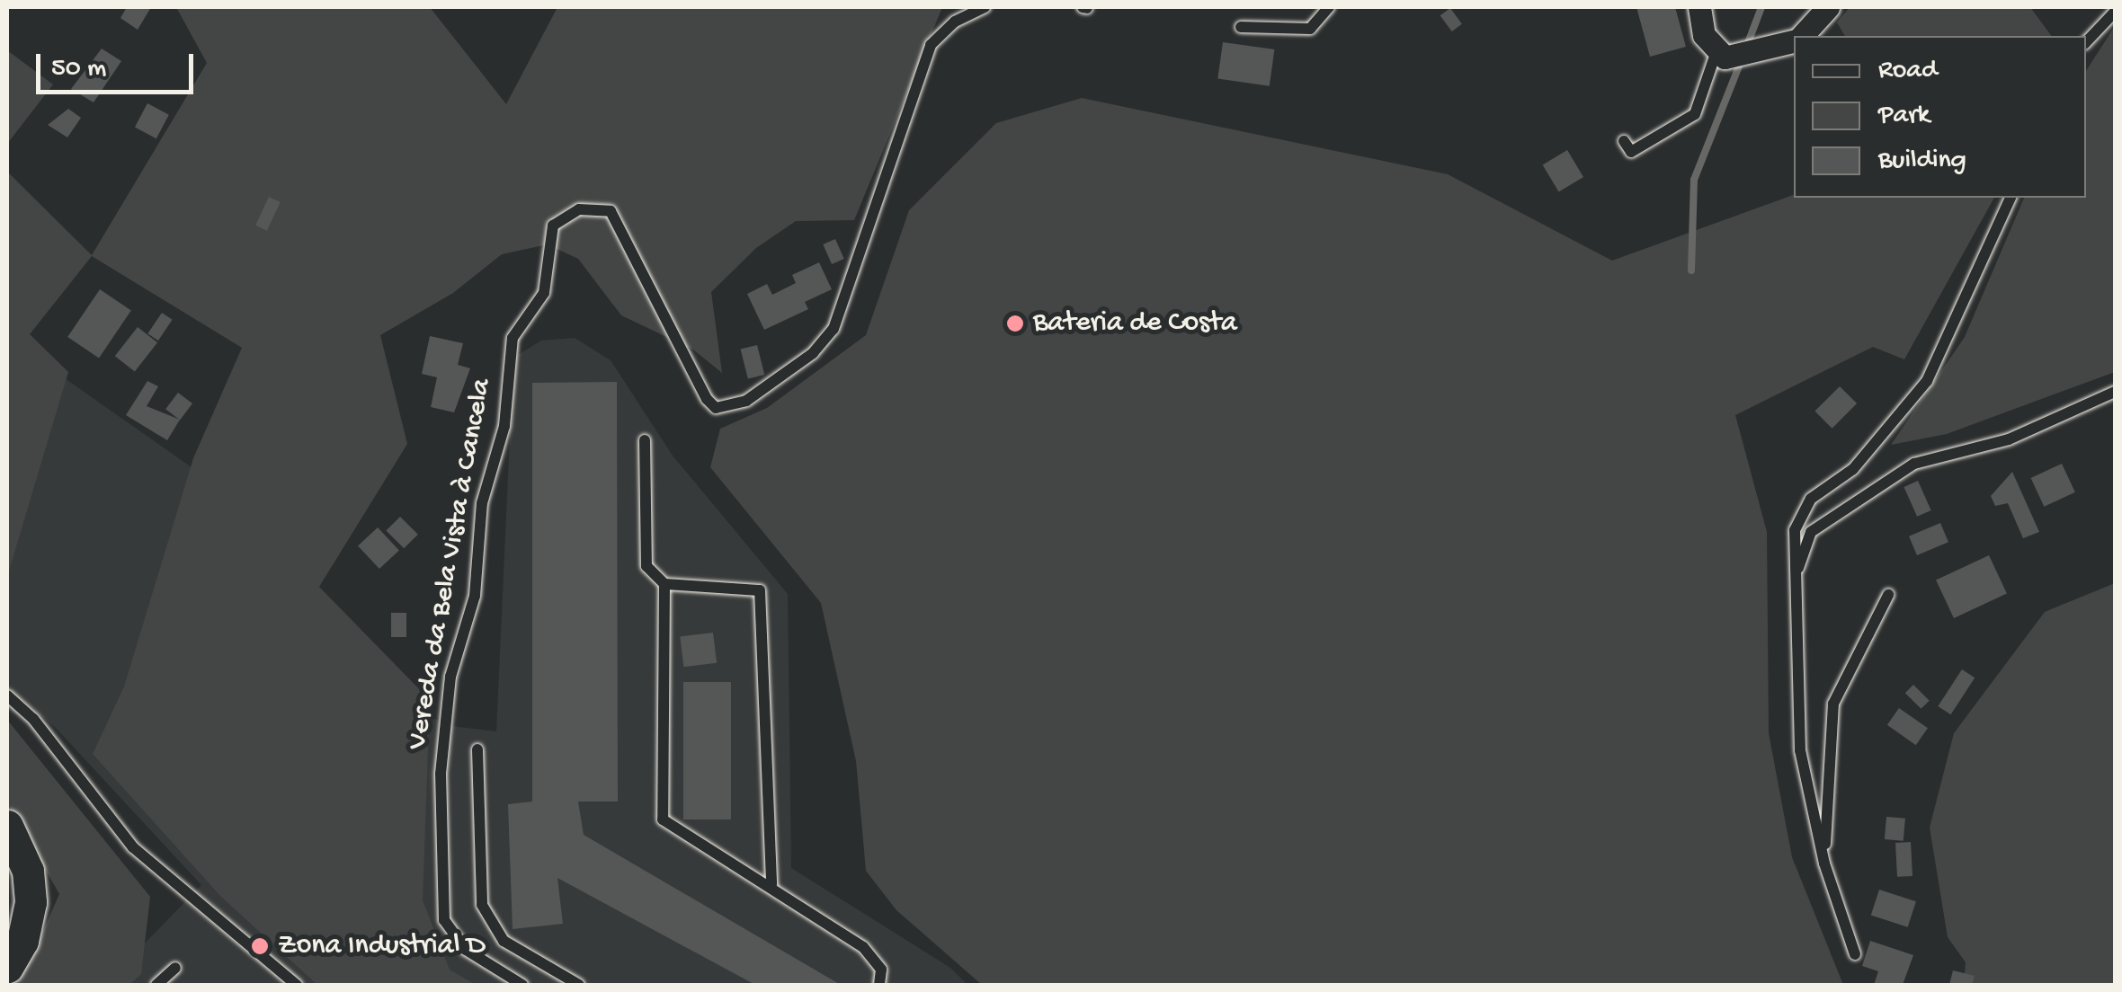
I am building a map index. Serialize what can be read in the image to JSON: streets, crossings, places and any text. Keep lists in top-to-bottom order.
{
  "streets": {
    "lane": ["Vereda da Bela Vista à Cancela"]
  },
  "places": ["Bateria de Costa", "Zona Industrial D"],
  "legend": ["Road", "Park", "Building"],
  "scale_bar": "50 m"
}
